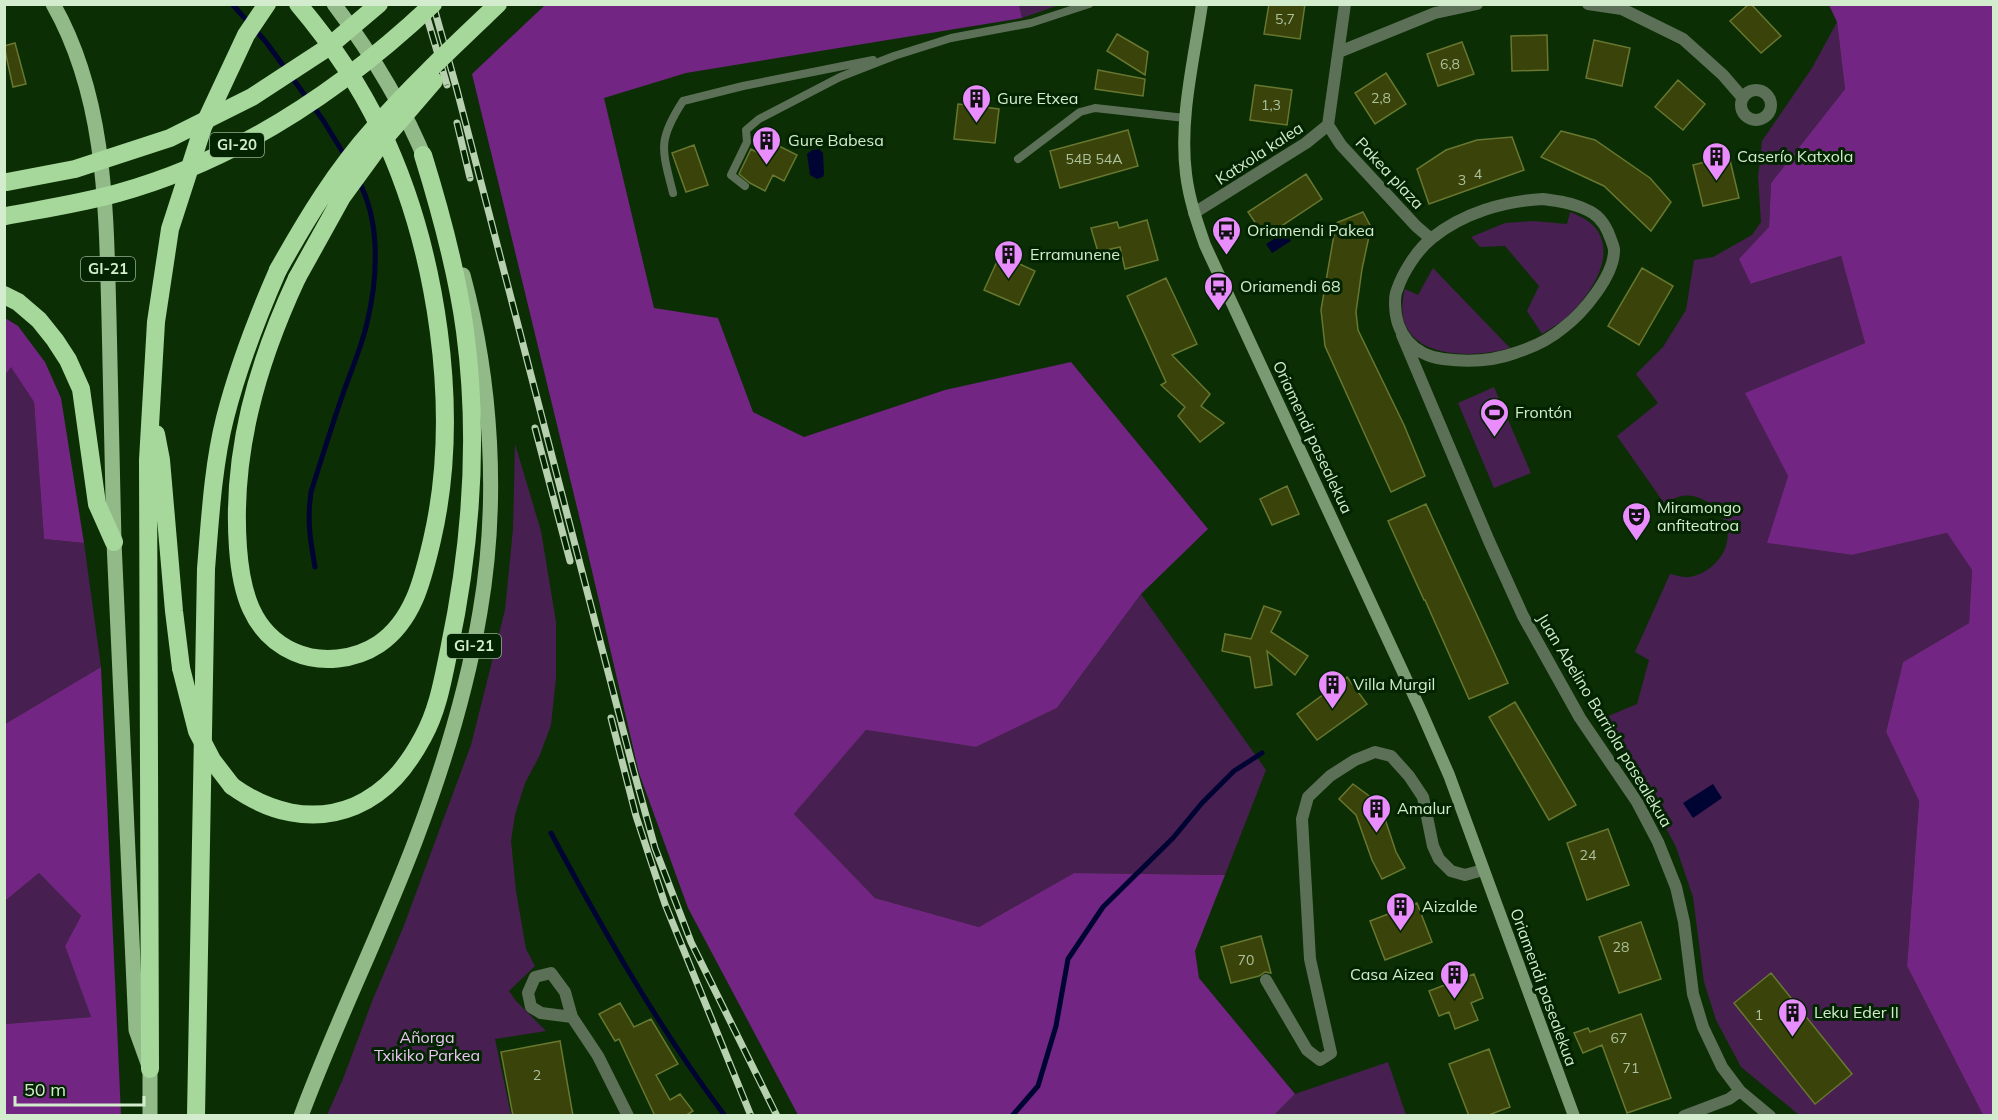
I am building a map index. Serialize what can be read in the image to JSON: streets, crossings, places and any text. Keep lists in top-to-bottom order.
{
  "streets": {
    "highway": ["GI-20", "GI-21"],
    "street": [
      "Katxola kalea",
      "Pakea plaza",
      "Oriamendi pasealekua",
      "Juan Abelino Barriola pasealekua"
    ]
  },
  "crossings": [
    ["Katxola kalea", "Pakea plaza"],
    ["Katxola kalea", "Oriamendi pasealekua"],
    ["Pakea plaza", "Juan Abelino Barriola pasealekua"]
  ],
  "parks": ["Añorga Txikiko Parkea"],
  "places": {
    "building": [
      "Gure Etxea",
      "Gure Babesa",
      "Caserío Katxola",
      "Erramunene",
      "Villa Murgil",
      "Amalur",
      "Aizalde",
      "Casa Aizea",
      "Leku Eder II"
    ],
    "bus stop": ["Oriamendi Pakea", "Oriamendi 68"],
    "sports": ["Frontón"],
    "theatre": ["Miramongo anfiteatroa"]
  },
  "house_numbers": [
    "5,7",
    "6,8",
    "2,8",
    "1,3",
    "54B 54A",
    "4",
    "3",
    "24",
    "28",
    "70",
    "1",
    "67",
    "71",
    "2"
  ],
  "scale_bar": "50 m"
}
